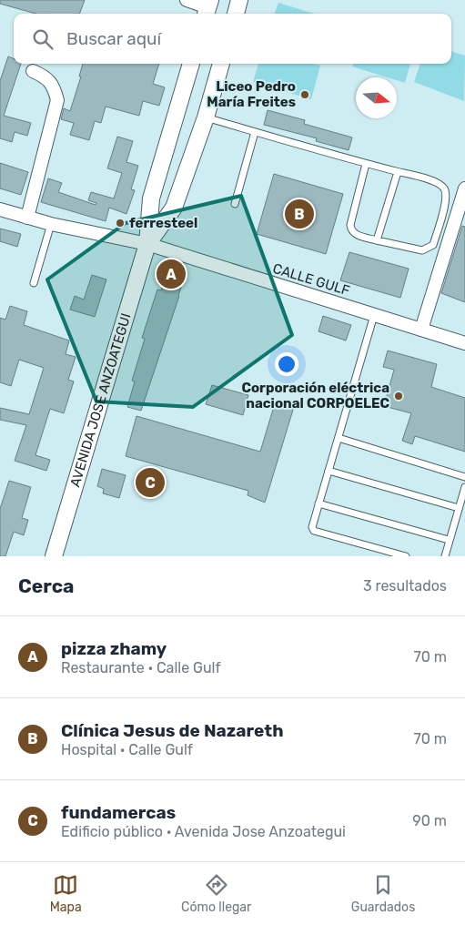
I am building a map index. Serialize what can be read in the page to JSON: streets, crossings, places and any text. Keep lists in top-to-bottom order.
{
  "streets": {
    "street": ["CALLE GULF", "AVENIDA JOSE ANZOATEGUI"]
  },
  "crossings": [
    ["CALLE GULF", "AVENIDA JOSE ANZOATEGUI"]
  ],
  "places": ["Liceo Pedro María Freites", "ferresteel", "Corporación eléctrica nacional CORPOELEC"],
  "north": "right",
  "page": {
    "search": "Buscar aquí",
    "pins": ["B", "A", "C"],
    "heading": ["Cerca", "3 resultados"],
    "list": [
      {
        "mark": "A",
        "name": "pizza zhamy",
        "note": "Restaurante · Calle Gulf",
        "value": "70 m"
      },
      {
        "mark": "B",
        "name": "Clínica Jesus de Nazareth",
        "note": "Hospital · Calle Gulf",
        "value": "70 m"
      },
      {
        "mark": "C",
        "name": "fundamercas",
        "note": "Edificio público · Avenida Jose Anzoategui",
        "value": "90 m"
      }
    ],
    "nav": ["Mapa", "Cómo llegar", "Guardados"]
  }
}
